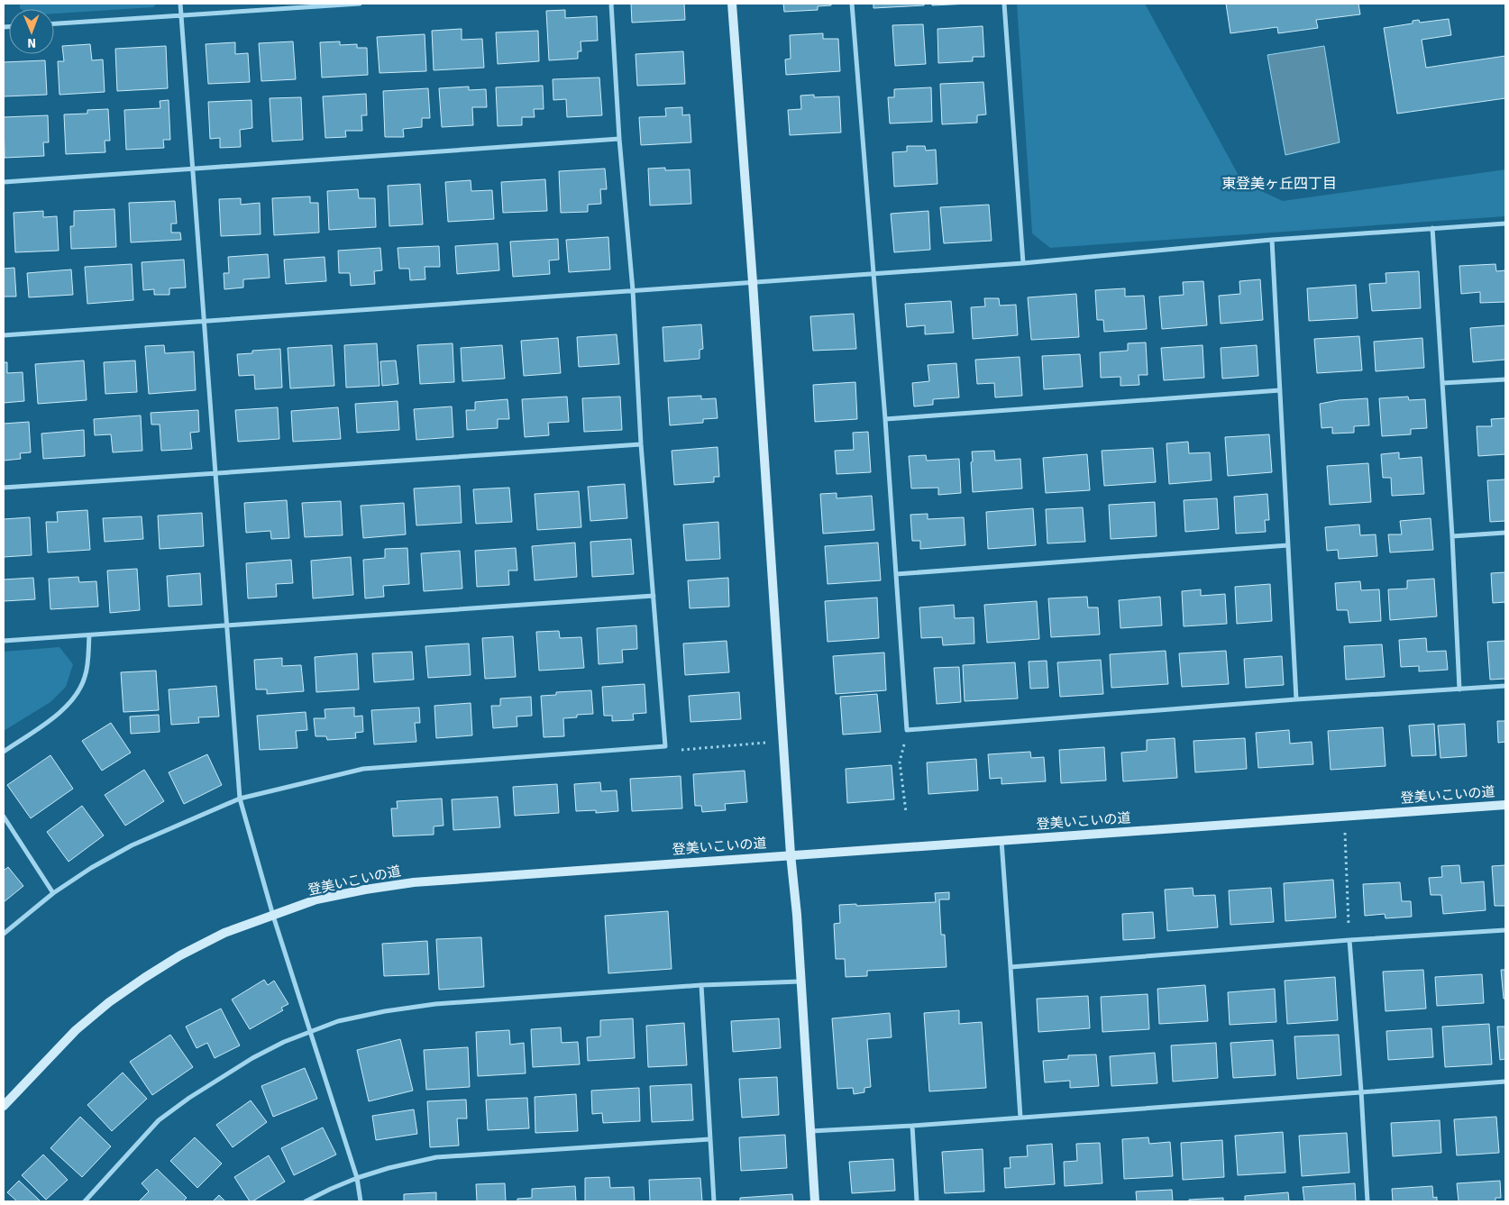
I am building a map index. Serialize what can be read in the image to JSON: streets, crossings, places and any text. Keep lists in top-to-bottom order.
{
  "streets": {
    "street": ["登美いこいの道"]
  },
  "districts": ["東登美ヶ丘四丁目"],
  "north": "bottom"
}
